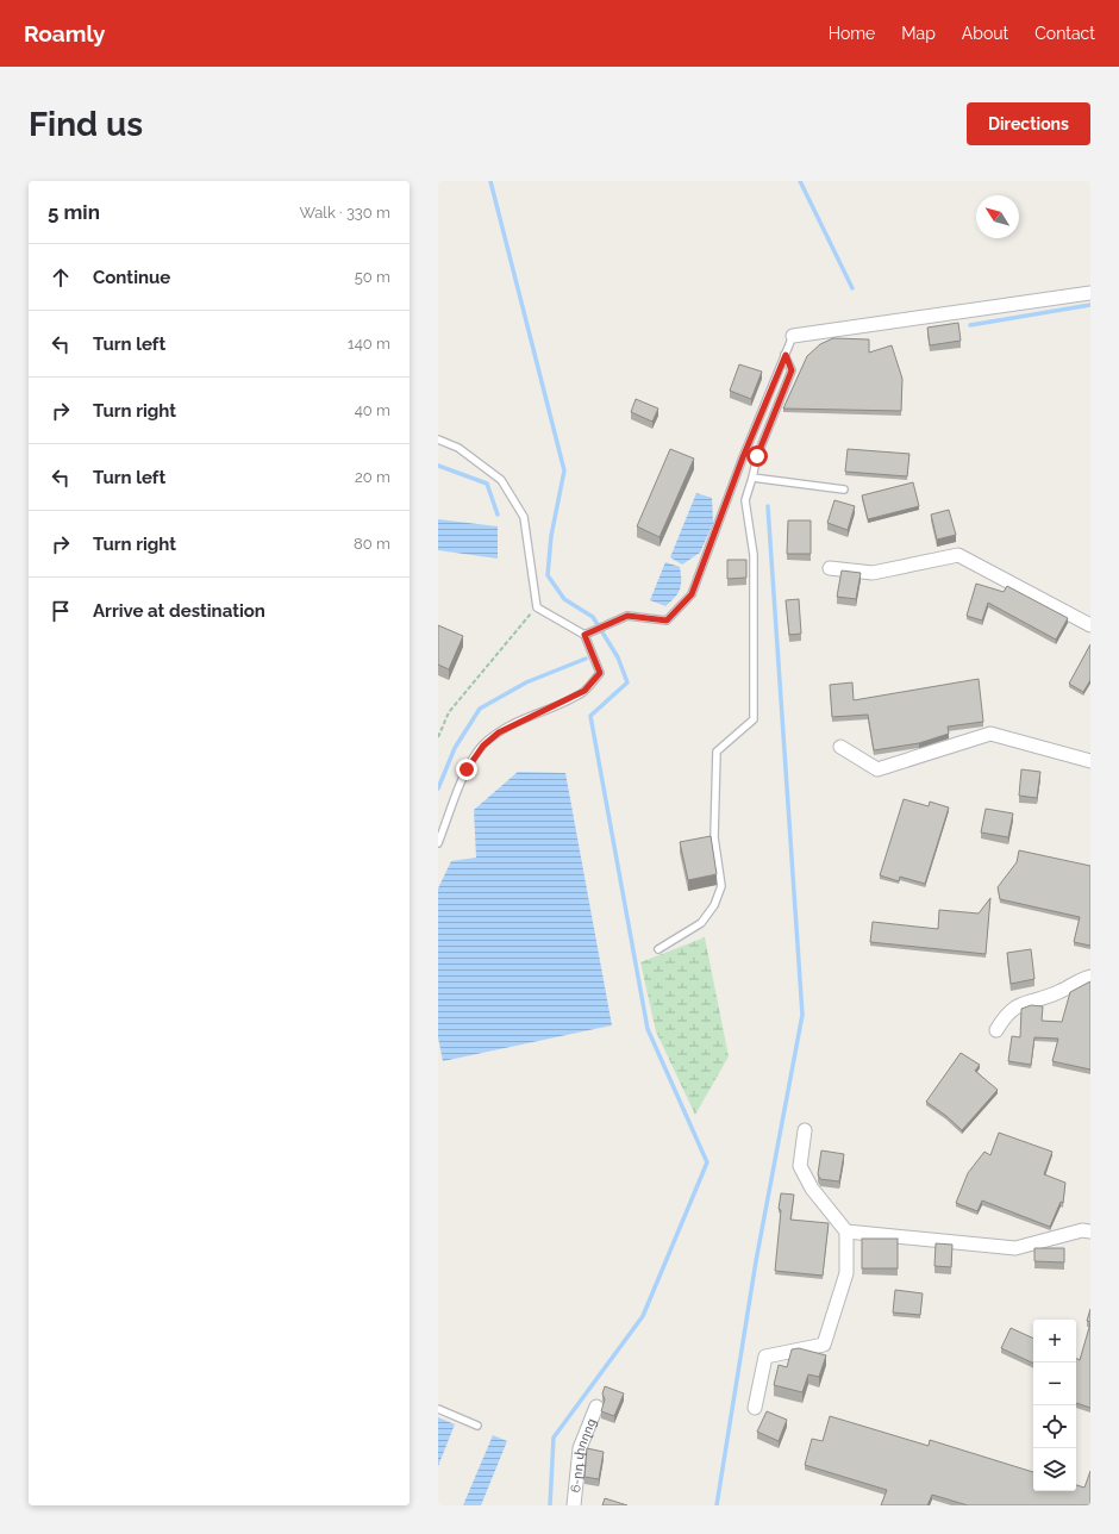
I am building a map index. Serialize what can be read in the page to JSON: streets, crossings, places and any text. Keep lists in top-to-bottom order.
{
  "streets": {
    "street": ["6-րդ փողոց"]
  },
  "north": "top left",
  "page": {
    "header": "Roamly",
    "nav": [
      "Home",
      "Map",
      "About",
      "Contact"
    ],
    "buttons": "Directions",
    "title": "Find us",
    "heading": ["5 min", "Walk · 330 m"],
    "list": [
      ["Continue", "50 m"],
      ["Turn left", "140 m"],
      ["Turn right", "40 m"],
      ["Turn left", "20 m"],
      ["Turn right", "80 m"],
      "Arrive at destination"
    ],
    "map_buttons": ["+", "−"]
  }
}
